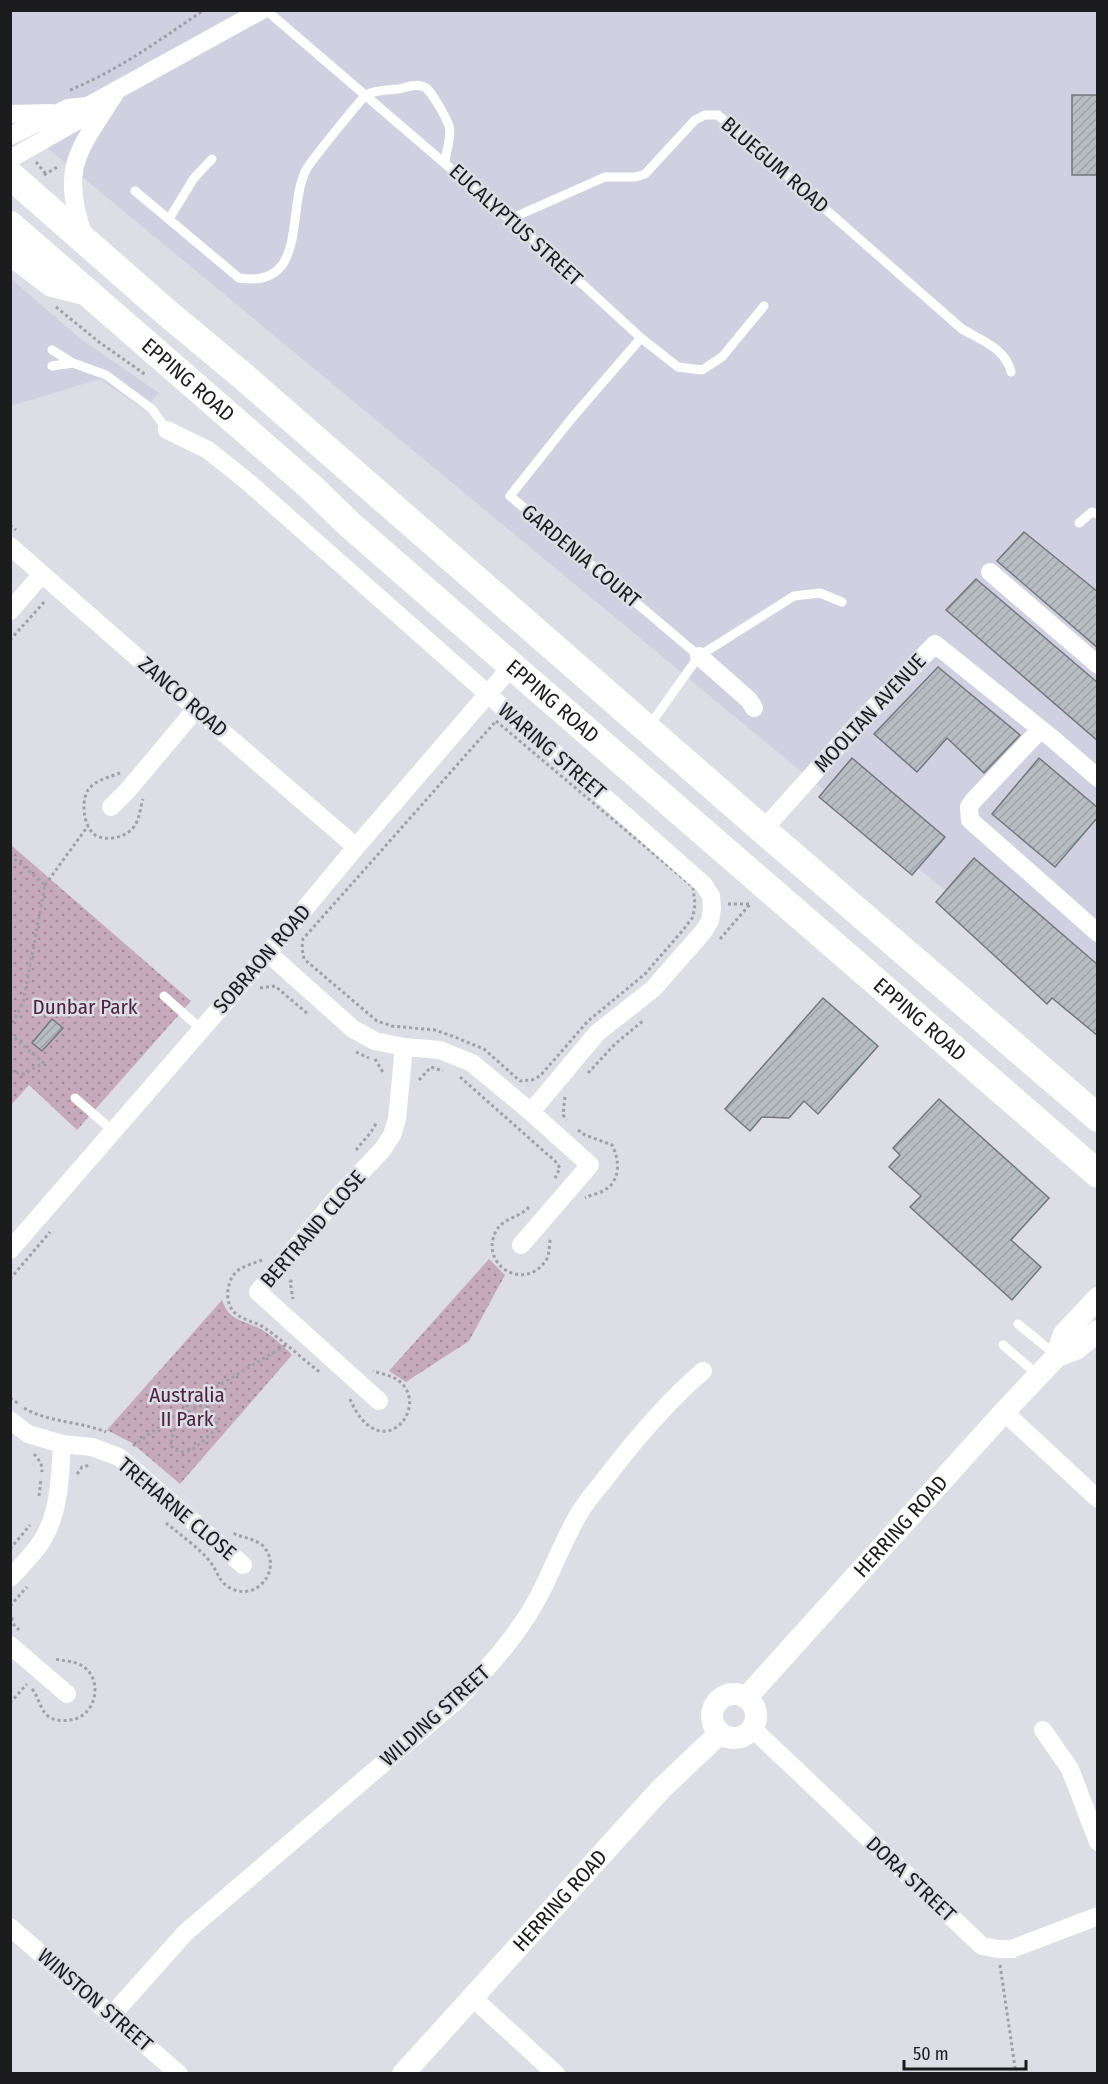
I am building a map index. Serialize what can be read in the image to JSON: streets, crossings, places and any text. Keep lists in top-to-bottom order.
{
  "streets": {
    "main road": ["EPPING ROAD"],
    "street": [
      "ZANCO ROAD",
      "MOOLTAN AVENUE",
      "WARING STREET",
      "SOBRAON ROAD",
      "BERTRAND CLOSE",
      "TREHARNE CLOSE",
      "HERRING ROAD",
      "WILDING STREET",
      "DORA STREET",
      "WINSTON STREET"
    ],
    "lane": ["BLUEGUM ROAD", "EUCALYPTUS STREET", "GARDENIA COURT"]
  },
  "crossings": [
    ["BLUEGUM ROAD", "EUCALYPTUS STREET"],
    ["EUCALYPTUS STREET", "GARDENIA COURT"],
    ["EPPING ROAD", "MOOLTAN AVENUE"],
    ["EPPING ROAD", "SOBRAON ROAD"],
    ["ZANCO ROAD", "SOBRAON ROAD"],
    ["WARING STREET", "SOBRAON ROAD"],
    ["HERRING ROAD", "DORA STREET"],
    ["WILDING STREET", "WINSTON STREET"]
  ],
  "parks": ["Dunbar Park", "Australia II Park"],
  "scale_bar": "50 m"
}
